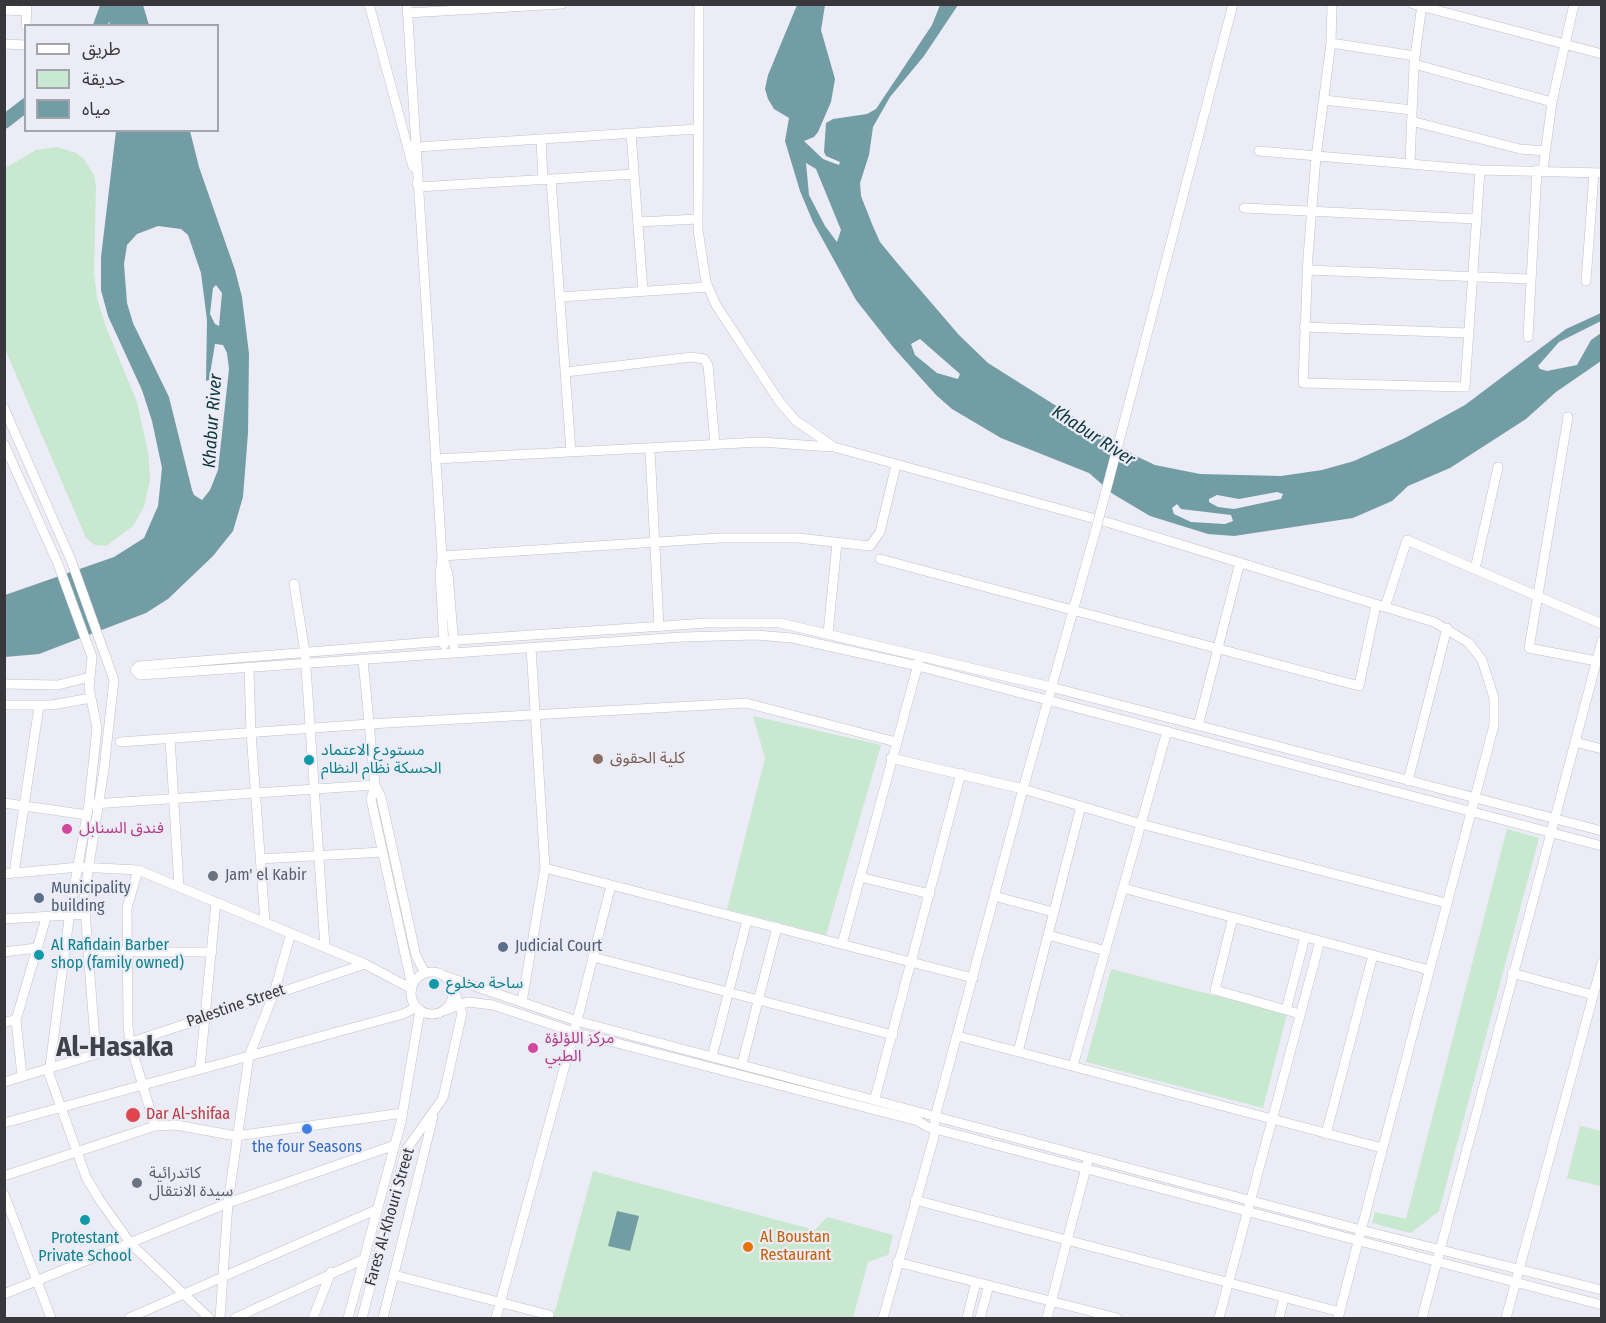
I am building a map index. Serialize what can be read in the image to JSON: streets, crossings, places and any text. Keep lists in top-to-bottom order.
{
  "streets": {
    "street": ["Palestine Street", "Fares Al-Khouri Street"]
  },
  "districts": ["Al-Hasaka"],
  "water": ["Khabur River"],
  "places": [
    "كلية الحقوق",
    "مستودع الاعتماد الحسكة نظام النظام",
    "فندق السنابل",
    "Jam' el Kabir",
    "Municipality building",
    "Judicial Court",
    "Al Rafidain Barber shop (family owned)",
    "ساحة مخلوع",
    "مركز اللؤلؤة الطبي",
    "Dar Al-shifaa",
    "the four Seasons",
    "كاتدرائية سيدة الانتقال",
    "Protestant Private School",
    "Al Boustan Restaurant"
  ],
  "legend": ["طريق", "حديقة", "مياه"]
}
